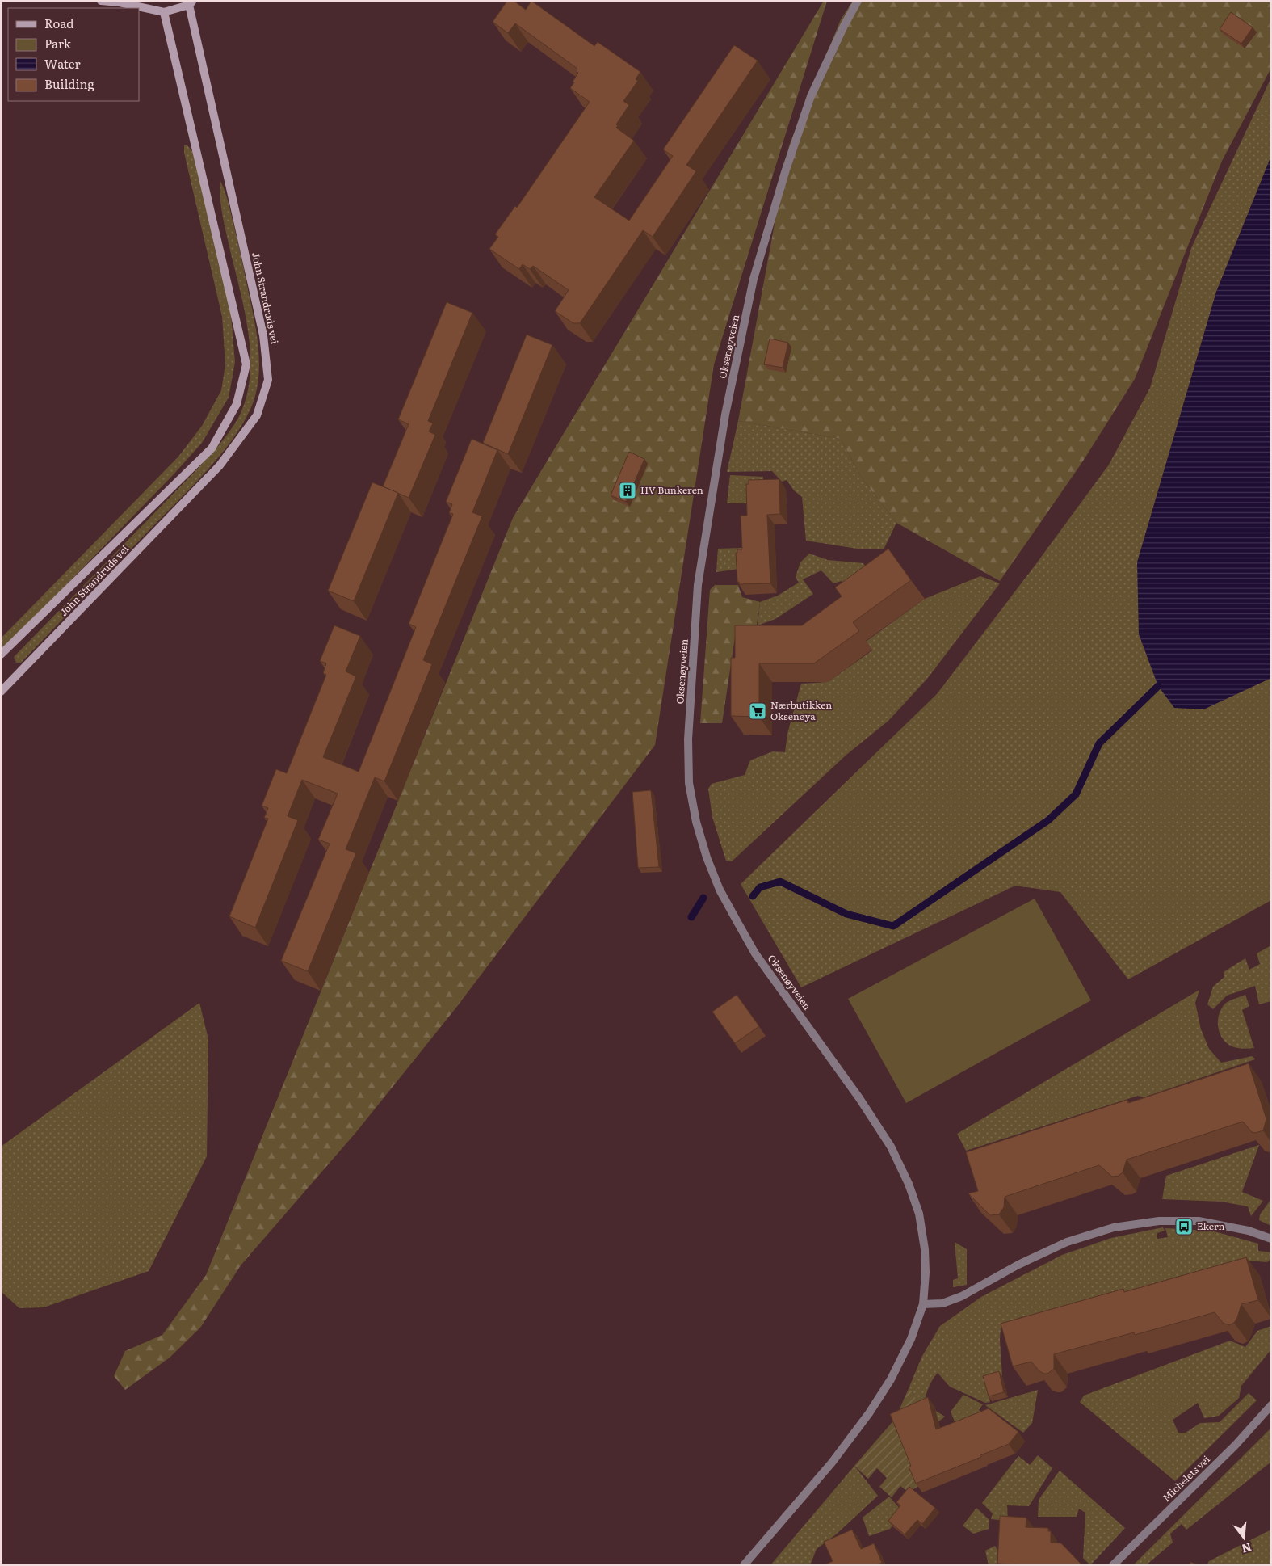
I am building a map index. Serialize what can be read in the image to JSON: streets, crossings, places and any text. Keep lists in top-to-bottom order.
{
  "streets": {
    "street": ["John Strandruds vei", "Oksenøyveien", "Michelets vei"]
  },
  "places": {
    "building": ["HV Bunkeren"],
    "supermarket": ["Nærbutikken Oksenøya"],
    "bus stop": ["Ekern"]
  },
  "legend": [
    "Road",
    "Park",
    "Water",
    "Building"
  ],
  "north": "bottom"
}
